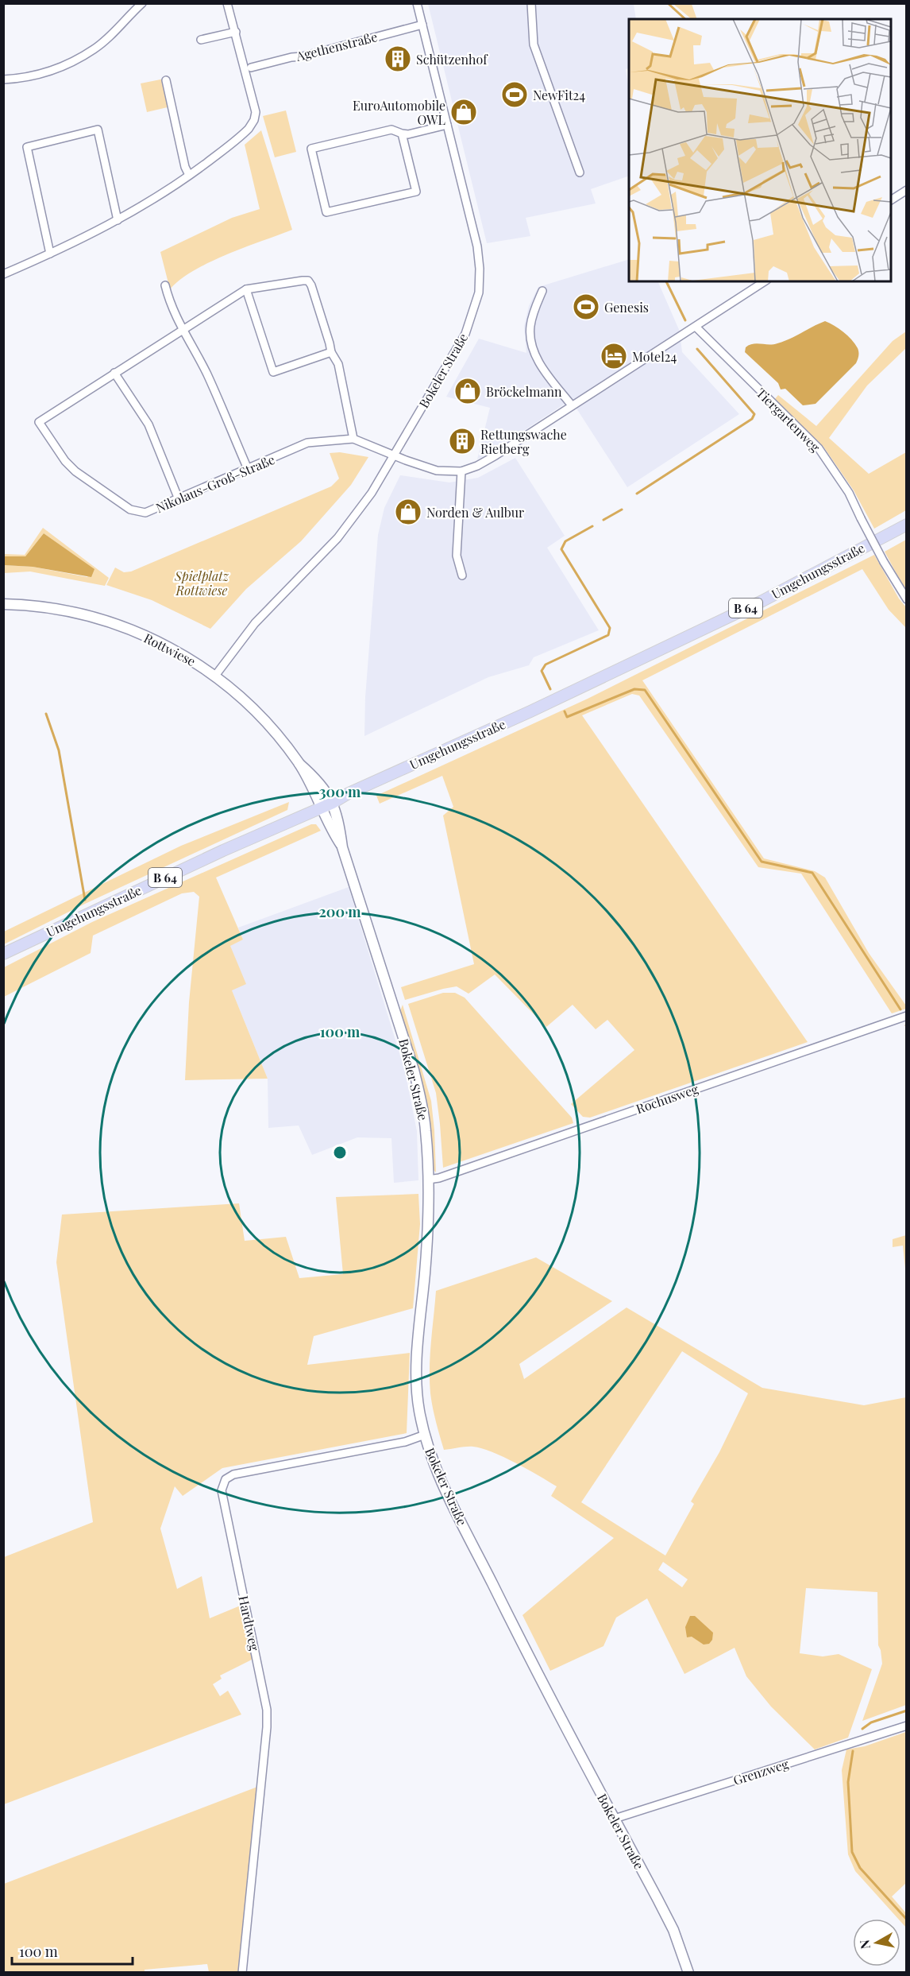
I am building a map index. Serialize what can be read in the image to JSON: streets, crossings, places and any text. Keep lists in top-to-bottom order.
{
  "streets": {
    "main road": [
      "Bokeler Straße",
      "Umgehungsstraße",
      "B 64",
      "Rottwiese"
    ],
    "street": [
      "Agethenstraße",
      "Tiergartenweg",
      "Nikolaus-Groß-Straße",
      "Rochusweg",
      "Hardtweg",
      "Grenzweg"
    ]
  },
  "crossings": [
    ["Agethenstraße", "Bokeler Straße"],
    ["Bokeler Straße", "Nikolaus-Groß-Straße"],
    ["Bokeler Straße", "Umgehungsstraße"],
    ["Bokeler Straße", "Rottwiese"],
    ["Bokeler Straße", "Rochusweg"],
    ["Bokeler Straße", "Hardtweg"],
    ["Bokeler Straße", "Grenzweg"],
    ["Umgehungsstraße", "Rottwiese"]
  ],
  "parks": ["Spielplatz Rottwiese"],
  "places": {
    "building": ["Schützenhof", "Rettungswache Rietberg"],
    "sports": ["NewFit24", "Genesis"],
    "shop": ["EuroAutomobile OWL", "Bröckelmann", "Norden & Aulbur"],
    "hotel": ["Motel24"]
  },
  "scale_bar": "100 m",
  "north": "left",
  "rings": ["300 m", "200 m", "100 m"]
}
